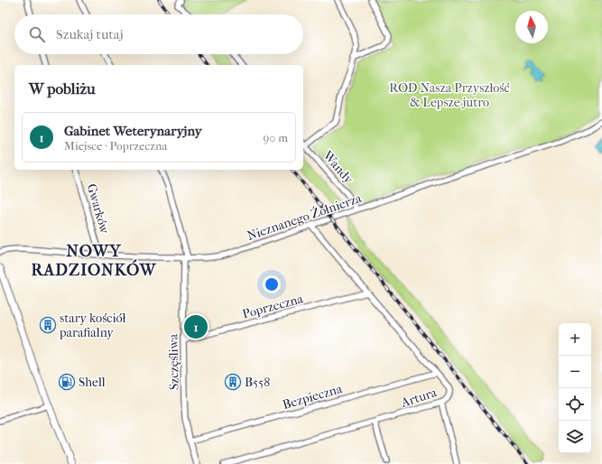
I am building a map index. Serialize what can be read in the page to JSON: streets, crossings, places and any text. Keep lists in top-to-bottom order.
{
  "streets": {
    "street": [
      "Wandy",
      "Gwarków",
      "Nieznanego Żołnierza",
      "Poprzeczna",
      "Szczęśliwa",
      "Bezpieczna",
      "Artura"
    ]
  },
  "crossings": [
    ["Wandy", "Nieznanego Żołnierza"],
    ["Gwarków", "Nieznanego Żołnierza"],
    ["Nieznanego Żołnierza", "Szczęśliwa"],
    ["Nieznanego Żołnierza", "Artura"],
    ["Poprzeczna", "Szczęśliwa"],
    ["Poprzeczna", "Artura"],
    ["Bezpieczna", "Artura"]
  ],
  "districts": ["NOWY RADZIONKÓW"],
  "parks": ["ROD Nasza Przyszłość & Lepsze jutro"],
  "places": {
    "building": ["stary kościół parafialny", "B558"],
    "fuel station": ["Shell"]
  },
  "north": "top",
  "page": {
    "search": "Szukaj tutaj",
    "heading": "W pobliżu",
    "list": [
      {
        "mark": "1",
        "name": "Gabinet Weterynaryjny",
        "note": "Miejsce · Poprzeczna",
        "value": "90 m"
      }
    ],
    "pins": "1",
    "map_buttons": ["+", "−"]
  }
}
